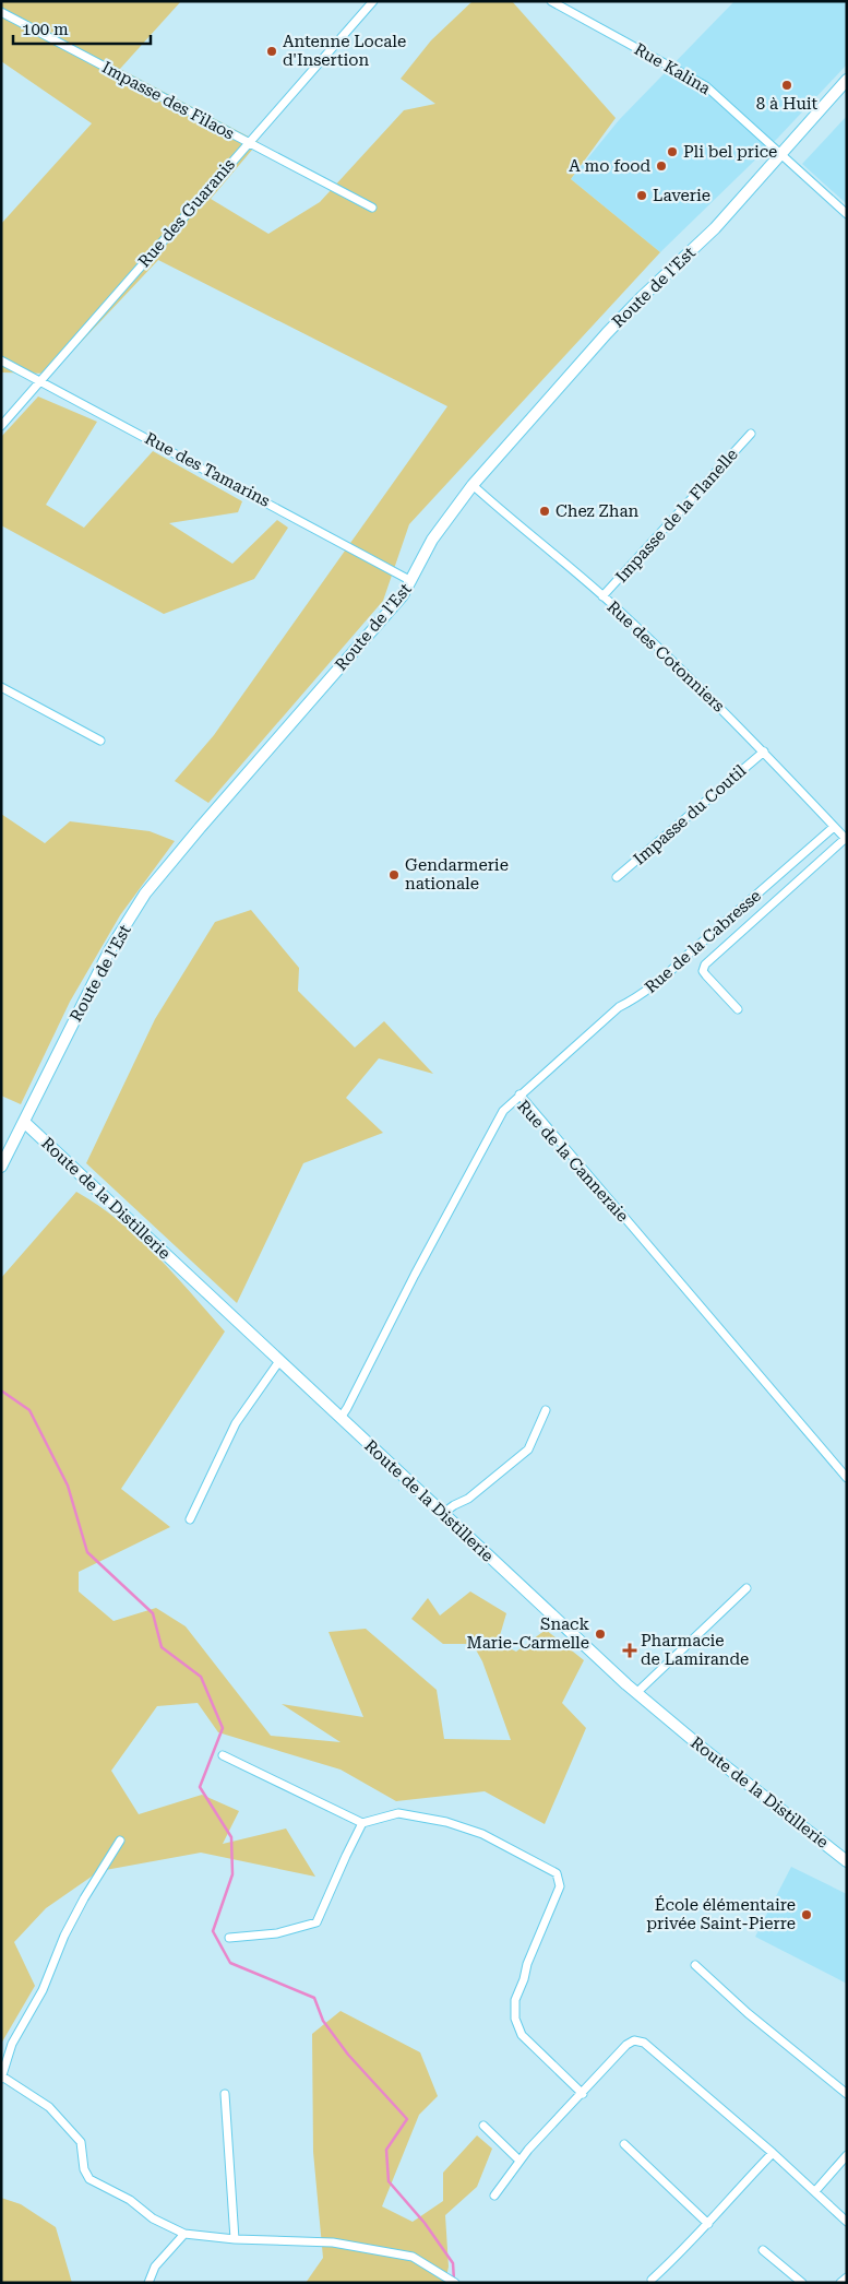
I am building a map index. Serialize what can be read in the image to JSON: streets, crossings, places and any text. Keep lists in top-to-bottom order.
{
  "streets": {
    "main road": ["Route de l'Est", "Route de la Distillerie"],
    "street": [
      "Rue Kalina",
      "Impasse des Filaos",
      "Rue des Guaranis",
      "Rue des Tamarins",
      "Impasse de la Flanelle",
      "Rue des Cotonniers",
      "Impasse du Coutil",
      "Rue de la Cabresse",
      "Rue de la Canneraie"
    ]
  },
  "crossings": [
    ["Rue Kalina", "Route de l'Est"],
    ["Impasse des Filaos", "Rue des Guaranis"],
    ["Rue des Guaranis", "Rue des Tamarins"],
    ["Route de l'Est", "Rue des Tamarins"],
    ["Route de l'Est", "Rue des Cotonniers"],
    ["Route de l'Est", "Route de la Distillerie"],
    ["Impasse de la Flanelle", "Rue des Cotonniers"],
    ["Rue des Cotonniers", "Impasse du Coutil"],
    ["Rue des Cotonniers", "Rue de la Cabresse"],
    ["Rue de la Cabresse", "Rue de la Canneraie"],
    ["Rue de la Canneraie", "Route de la Distillerie"]
  ],
  "places": {
    "other": [
      "Antenne Locale d'Insertion",
      "8 à Huit",
      "Pli bel price",
      "A mo food",
      "Laverie",
      "Chez Zhan",
      "Gendarmerie nationale",
      "Snack Marie-Carmelle",
      "École élémentaire privée Saint-Pierre"
    ],
    "health": ["Pharmacie de Lamirande"]
  },
  "scale_bar": "100 m"
}
